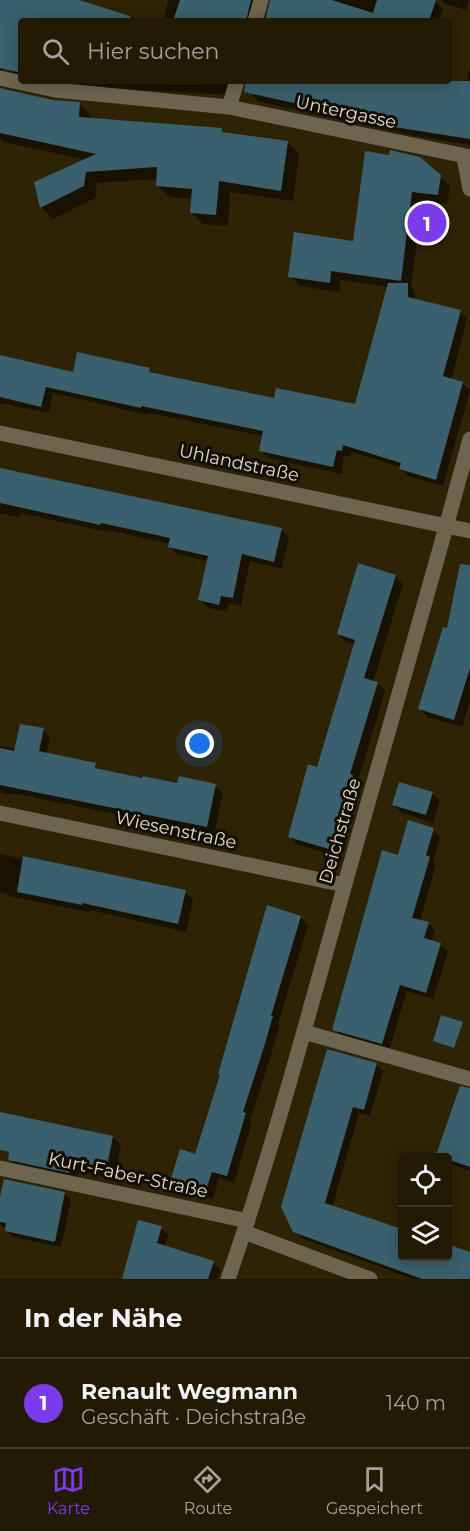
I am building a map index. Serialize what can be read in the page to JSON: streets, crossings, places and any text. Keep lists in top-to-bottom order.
{
  "streets": {
    "street": [
      "Untergasse",
      "Uhlandstraße",
      "Wiesenstraße",
      "Deichstraße",
      "Kurt-Faber-Straße"
    ]
  },
  "crossings": [
    ["Uhlandstraße", "Deichstraße"],
    ["Wiesenstraße", "Deichstraße"],
    ["Deichstraße", "Kurt-Faber-Straße"]
  ],
  "page": {
    "search": "Hier suchen",
    "pins": "1",
    "heading": "In der Nähe",
    "list": [
      {
        "mark": "1",
        "name": "Renault Wegmann",
        "note": "Geschäft · Deichstraße",
        "value": "140 m"
      }
    ],
    "nav": ["Karte", "Route", "Gespeichert"]
  }
}
